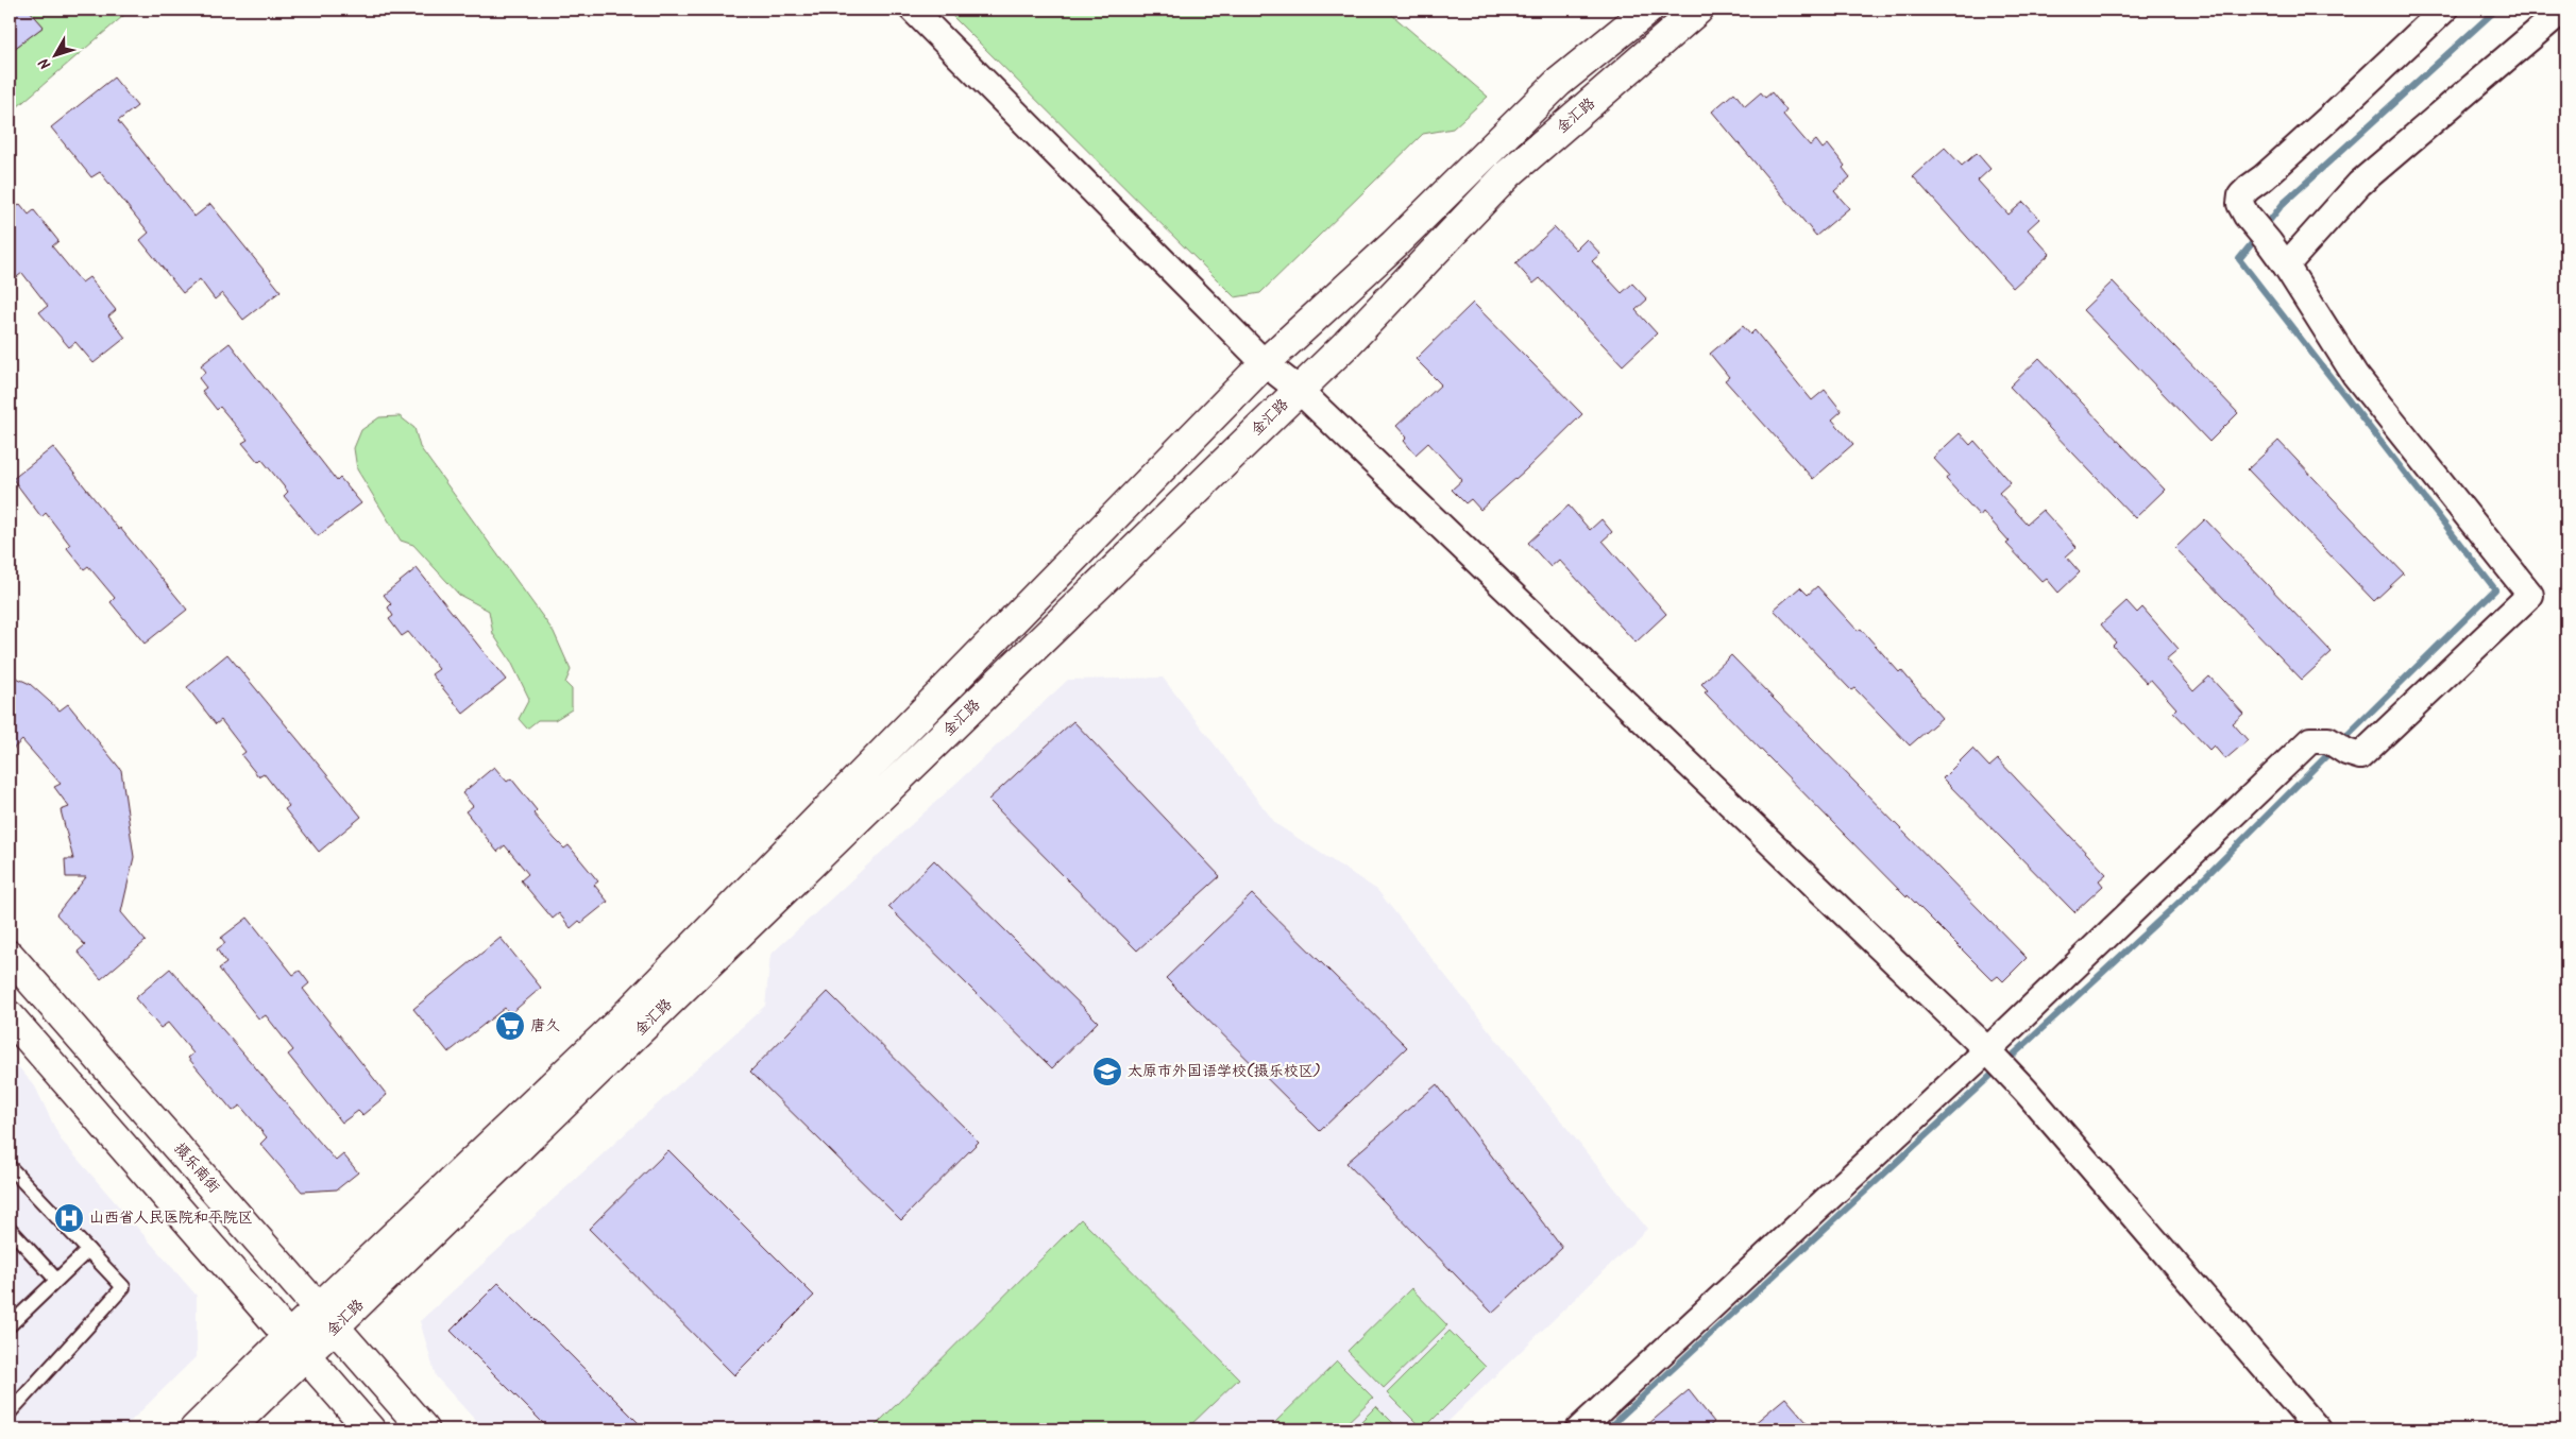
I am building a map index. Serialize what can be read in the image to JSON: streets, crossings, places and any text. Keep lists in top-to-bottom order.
{
  "streets": {
    "street": ["金汇路", "摄乐南街"]
  },
  "crossings": [
    ["金汇路", "摄乐南街"]
  ],
  "places": {
    "supermarket": ["唐久"],
    "school or university": ["太原市外国语学校(摄乐校区)"],
    "hospital": ["山西省人民医院和平院区"]
  },
  "north": "bottom left"
}
